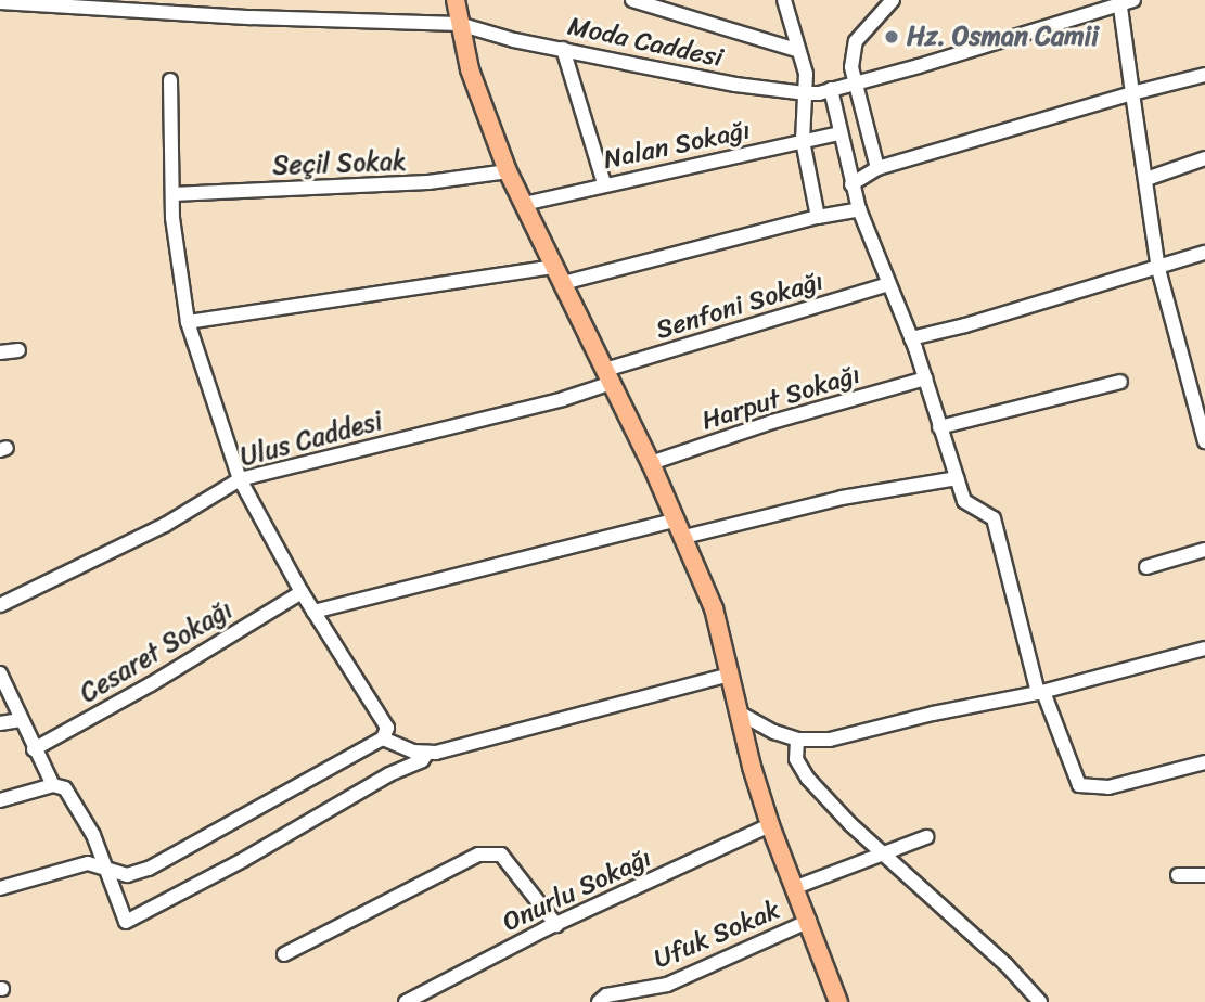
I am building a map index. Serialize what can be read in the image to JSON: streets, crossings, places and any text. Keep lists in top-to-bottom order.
{
  "streets": {
    "street": [
      "Moda Caddesi",
      "Nalan Sokağı",
      "Seçil Sokak",
      "Senfoni Sokağı",
      "Harput Sokağı",
      "Ulus Caddesi",
      "Cesaret Sokağı",
      "Onurlu Sokağı",
      "Ufuk Sokak"
    ]
  },
  "crossings": [
    ["Senfoni Sokağı", "Ulus Caddesi"]
  ],
  "places": ["Hz. Osman Camii"]
}
